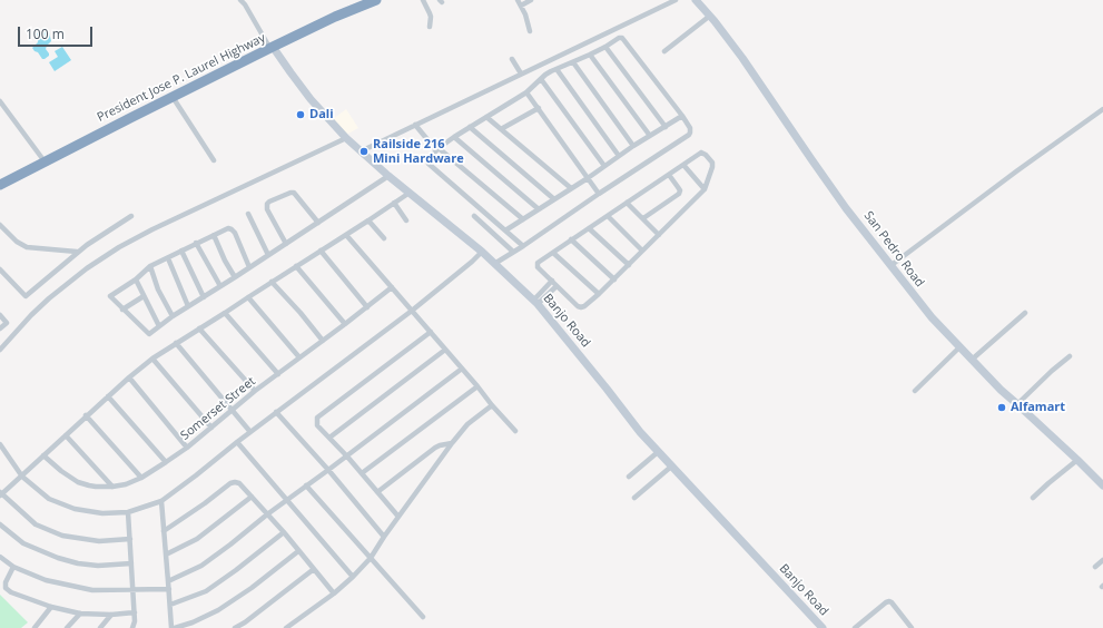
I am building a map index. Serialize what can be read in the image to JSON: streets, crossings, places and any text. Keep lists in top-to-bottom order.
{
  "streets": {
    "highway": ["President Jose P. Laurel Highway"],
    "street": ["San Pedro Road", "Banjo Road", "Somerset Street"]
  },
  "crossings": [
    ["President Jose P. Laurel Highway", "Banjo Road"]
  ],
  "places": ["Dali", "Railside 216 Mini Hardware", "Alfamart"],
  "scale_bar": "100 m"
}
